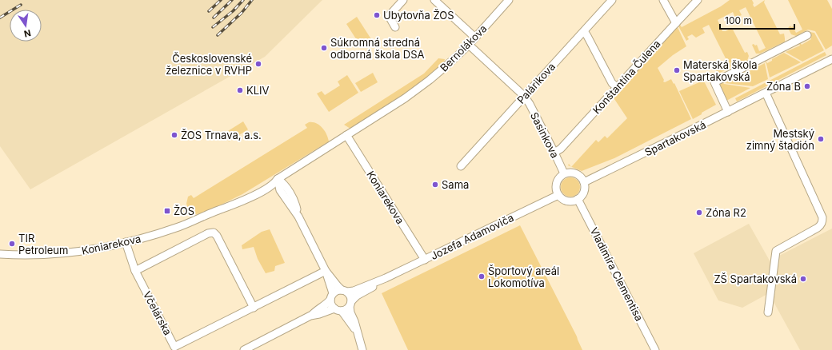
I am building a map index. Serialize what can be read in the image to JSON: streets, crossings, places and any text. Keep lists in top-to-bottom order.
{
  "streets": {
    "street": [
      "Bernolákova",
      "Konštantína Čulena",
      "Palárikova",
      "Sasinkova",
      "Spartakovská",
      "Koniarekova",
      "Jozefa Adamoviča",
      "Vladimíra Clementisa",
      "Včelárska"
    ]
  },
  "crossings": [
    ["Bernolákova", "Sasinkova"],
    ["Bernolákova", "Koniarekova"],
    ["Konštantína Čulena", "Sasinkova"],
    ["Palárikova", "Sasinkova"],
    ["Sasinkova", "Spartakovská"],
    ["Sasinkova", "Jozefa Adamoviča"],
    ["Sasinkova", "Vladimíra Clementisa"],
    ["Spartakovská", "Jozefa Adamoviča"],
    ["Spartakovská", "Vladimíra Clementisa"],
    ["Koniarekova", "Jozefa Adamoviča"],
    ["Koniarekova", "Včelárska"],
    ["Jozefa Adamoviča", "Vladimíra Clementisa"]
  ],
  "places": {
    "other": [
      "Ubytovňa ŽOS",
      "Súkromná stredná odborná škola DSA",
      "Československé železnice v RVHP",
      "Materská škola Spartakovská",
      "Zóna B",
      "KLIV",
      "ŽOS Trnava, a.s.",
      "Mestský zimný štadión",
      "Sama",
      "Zóna R2",
      "TIR Petroleum",
      "Športový areál Lokomotíva",
      "ZŠ Spartakovská"
    ],
    "transit": ["ŽOS"]
  },
  "scale_bar": "100 m",
  "north": "bottom"
}
